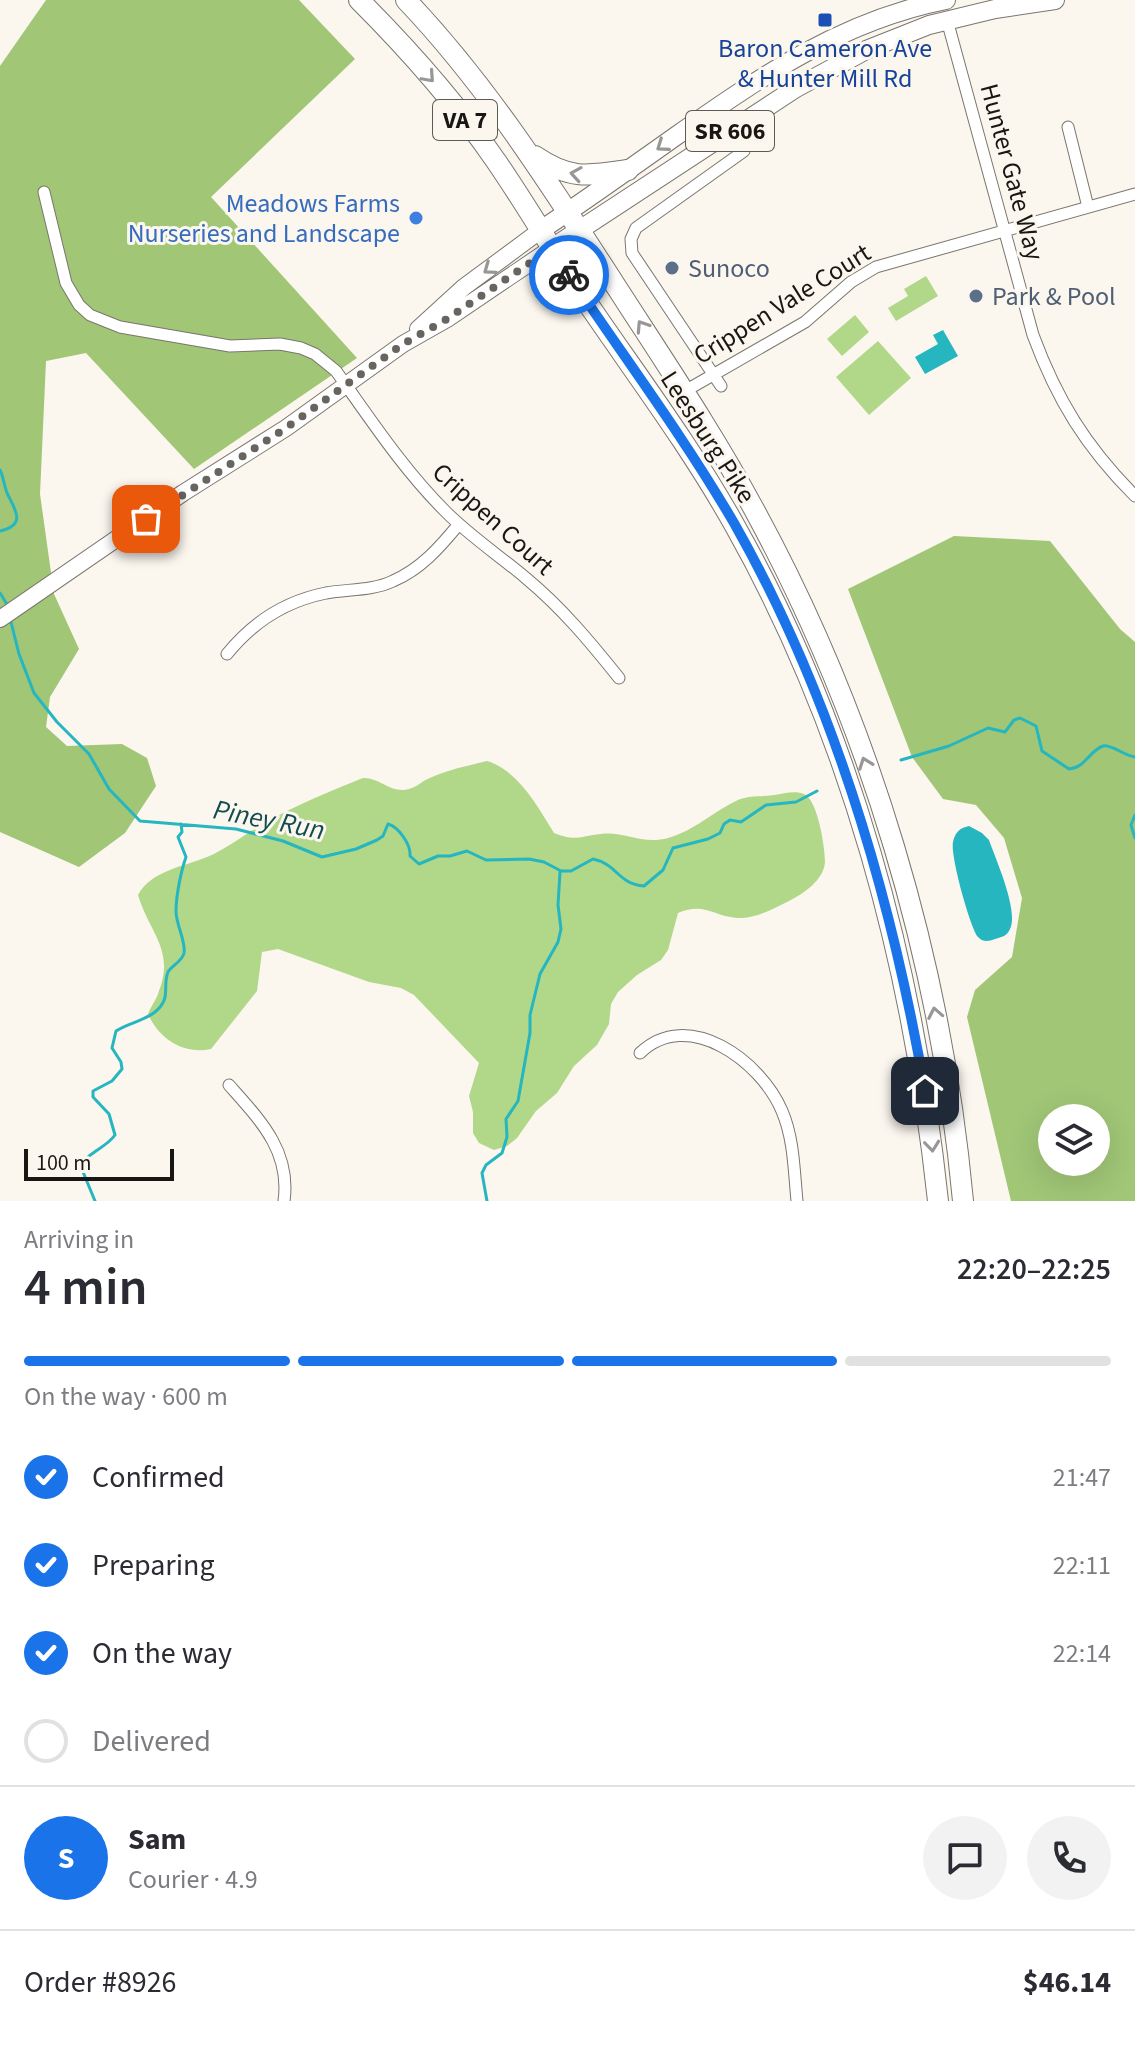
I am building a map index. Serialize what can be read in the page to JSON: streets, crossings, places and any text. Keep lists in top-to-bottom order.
{
  "streets": {
    "highway": ["VA 7", "Leesburg Pike"],
    "main road": ["SR 606"],
    "street": ["Hunter Gate Way", "Crippen Vale Court", "Crippen Court"]
  },
  "crossings": [
    ["SR 606", "Hunter Gate Way"],
    ["SR 606", "Leesburg Pike"],
    ["Hunter Gate Way", "Crippen Vale Court"],
    ["Crippen Vale Court", "Leesburg Pike"]
  ],
  "water": ["Piney Run"],
  "places": {
    "transit": ["Baron Cameron Ave & Hunter Mill Rd"],
    "other": ["Meadows Farms Nurseries and Landscape", "Sunoco", "Park & Pool"]
  },
  "scale_bar": "100 m",
  "page": {
    "scale": "100 m",
    "heading": ["4 min", "Arriving in", "22:20–22:25"],
    "panel": [
      "Sam",
      "Courier · 4.9",
      "Order #8926",
      "$46.14"
    ],
    "bar": "On the way · 600 m",
    "list": [
      ["Confirmed", "21:47"],
      ["Preparing", "22:11"],
      ["On the way", "22:14"],
      "Delivered"
    ],
    "round": "S"
  }
}
